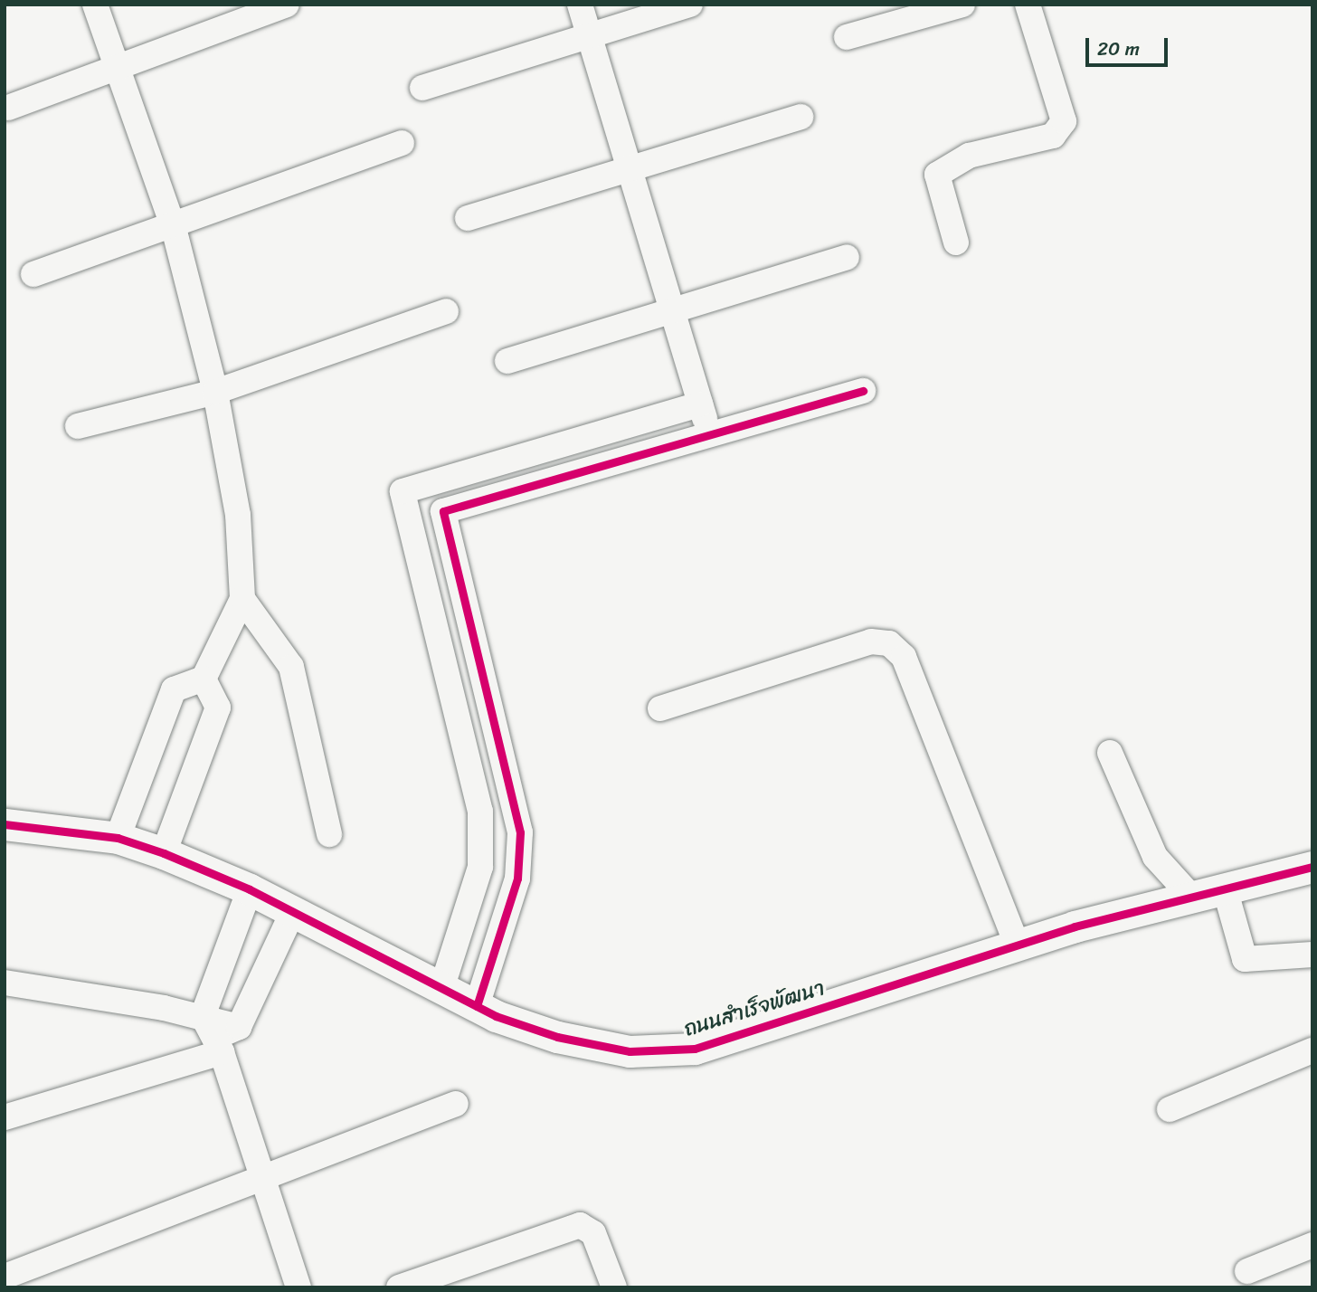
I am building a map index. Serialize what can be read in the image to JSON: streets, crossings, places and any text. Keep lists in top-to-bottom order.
{
  "streets": {
    "street": ["ถนนสำเร็จพัฒนา"]
  },
  "scale_bar": "20 m"
}
